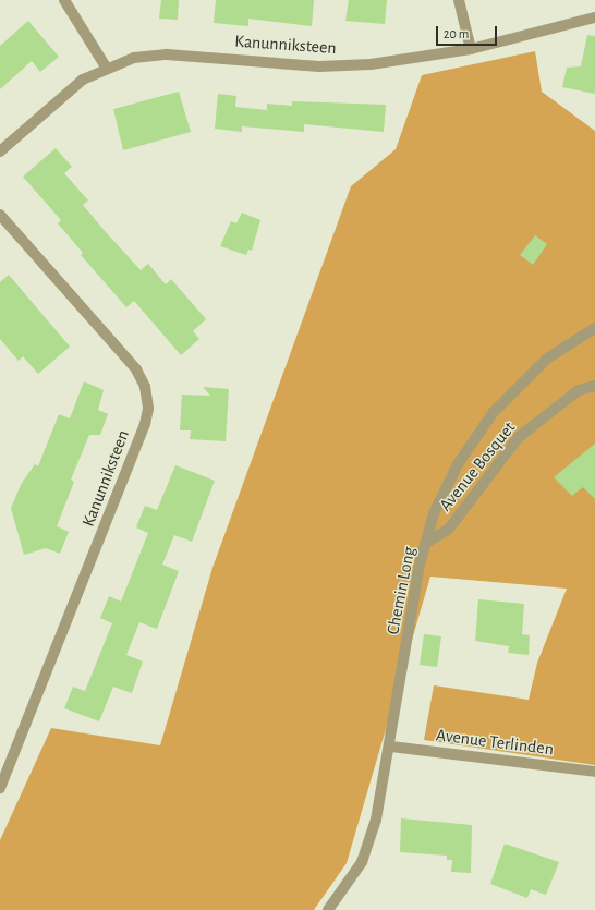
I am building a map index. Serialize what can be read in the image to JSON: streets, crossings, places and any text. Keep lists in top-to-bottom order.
{
  "streets": {
    "street": [
      "Kanunniksteen",
      "Avenue Bosquet",
      "Chemin Long",
      "Avenue Terlinden"
    ]
  },
  "crossings": [
    ["Avenue Bosquet", "Chemin Long"],
    ["Chemin Long", "Avenue Terlinden"]
  ],
  "scale_bar": "20 m"
}
